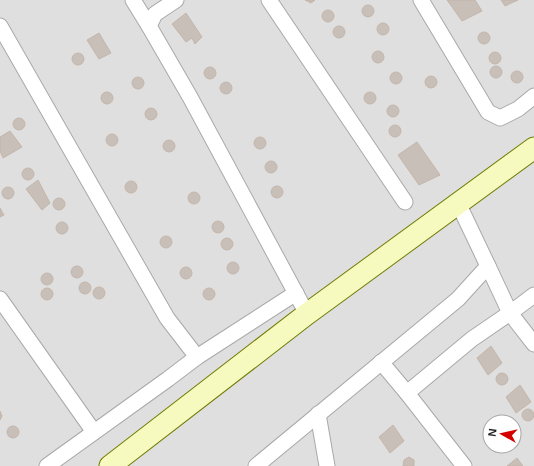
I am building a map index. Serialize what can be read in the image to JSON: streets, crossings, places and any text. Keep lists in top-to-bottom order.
{
  "north": "left"
}
